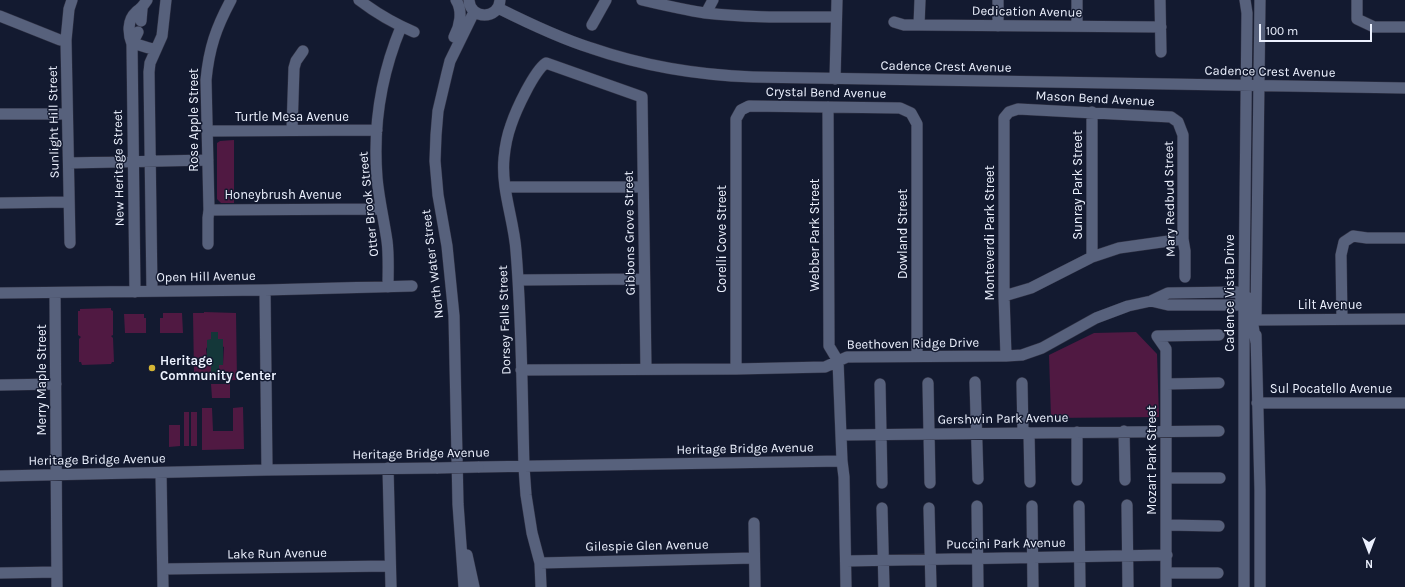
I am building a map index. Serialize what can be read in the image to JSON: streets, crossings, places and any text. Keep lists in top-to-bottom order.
{
  "streets": {
    "street": [
      "Dedication Avenue",
      "Cadence Crest Avenue",
      "Crystal Bend Avenue",
      "Mason Bend Avenue",
      "Turtle Mesa Avenue",
      "Rose Apple Street",
      "Sunlight Hill Street",
      "New Heritage Street",
      "Sunray Park Street",
      "Honeybrush Avenue",
      "Mary Redbud Street",
      "Otter Brook Street",
      "Gibbons Grove Street",
      "Monteverdi Park Street",
      "Dowland Street",
      "Webber Park Street",
      "Corelli Cove Street",
      "North Water Street",
      "Open Hill Avenue",
      "Cadence Vista Drive",
      "Lilt Avenue",
      "Dorsey Falls Street",
      "Beethoven Ridge Drive",
      "Merry Maple Street",
      "Sul Pocatello Avenue",
      "Gershwin Park Avenue",
      "Heritage Bridge Avenue",
      "Mozart Park Street",
      "Puccini Park Avenue",
      "Gilespie Glen Avenue",
      "Lake Run Avenue"
    ]
  },
  "crossings": [
    ["Cadence Crest Avenue", "Cadence Vista Drive"],
    ["Crystal Bend Avenue", "Dowland Street"],
    ["Crystal Bend Avenue", "Webber Park Street"],
    ["Crystal Bend Avenue", "Corelli Cove Street"],
    ["Mason Bend Avenue", "Sunray Park Street"],
    ["Mason Bend Avenue", "Mary Redbud Street"],
    ["Mason Bend Avenue", "Monteverdi Park Street"],
    ["Turtle Mesa Avenue", "Rose Apple Street"],
    ["Turtle Mesa Avenue", "Otter Brook Street"],
    ["Rose Apple Street", "Honeybrush Avenue"],
    ["New Heritage Street", "Open Hill Avenue"],
    ["Honeybrush Avenue", "Otter Brook Street"],
    ["Otter Brook Street", "Open Hill Avenue"],
    ["Gibbons Grove Street", "Dorsey Falls Street"],
    ["Gibbons Grove Street", "Beethoven Ridge Drive"],
    ["Monteverdi Park Street", "Beethoven Ridge Drive"],
    ["Dowland Street", "Beethoven Ridge Drive"],
    ["Webber Park Street", "Beethoven Ridge Drive"],
    ["Corelli Cove Street", "Beethoven Ridge Drive"],
    ["Open Hill Avenue", "Merry Maple Street"],
    ["Cadence Vista Drive", "Lilt Avenue"],
    ["Cadence Vista Drive", "Beethoven Ridge Drive"],
    ["Cadence Vista Drive", "Sul Pocatello Avenue"],
    ["Dorsey Falls Street", "Beethoven Ridge Drive"],
    ["Dorsey Falls Street", "Heritage Bridge Avenue"],
    ["Dorsey Falls Street", "Gilespie Glen Avenue"],
    ["Merry Maple Street", "Heritage Bridge Avenue"],
    ["Gershwin Park Avenue", "Mozart Park Street"],
    ["Mozart Park Street", "Puccini Park Avenue"]
  ],
  "places": ["Heritage Community Center"],
  "scale_bar": "100 m",
  "north": "bottom"
}
